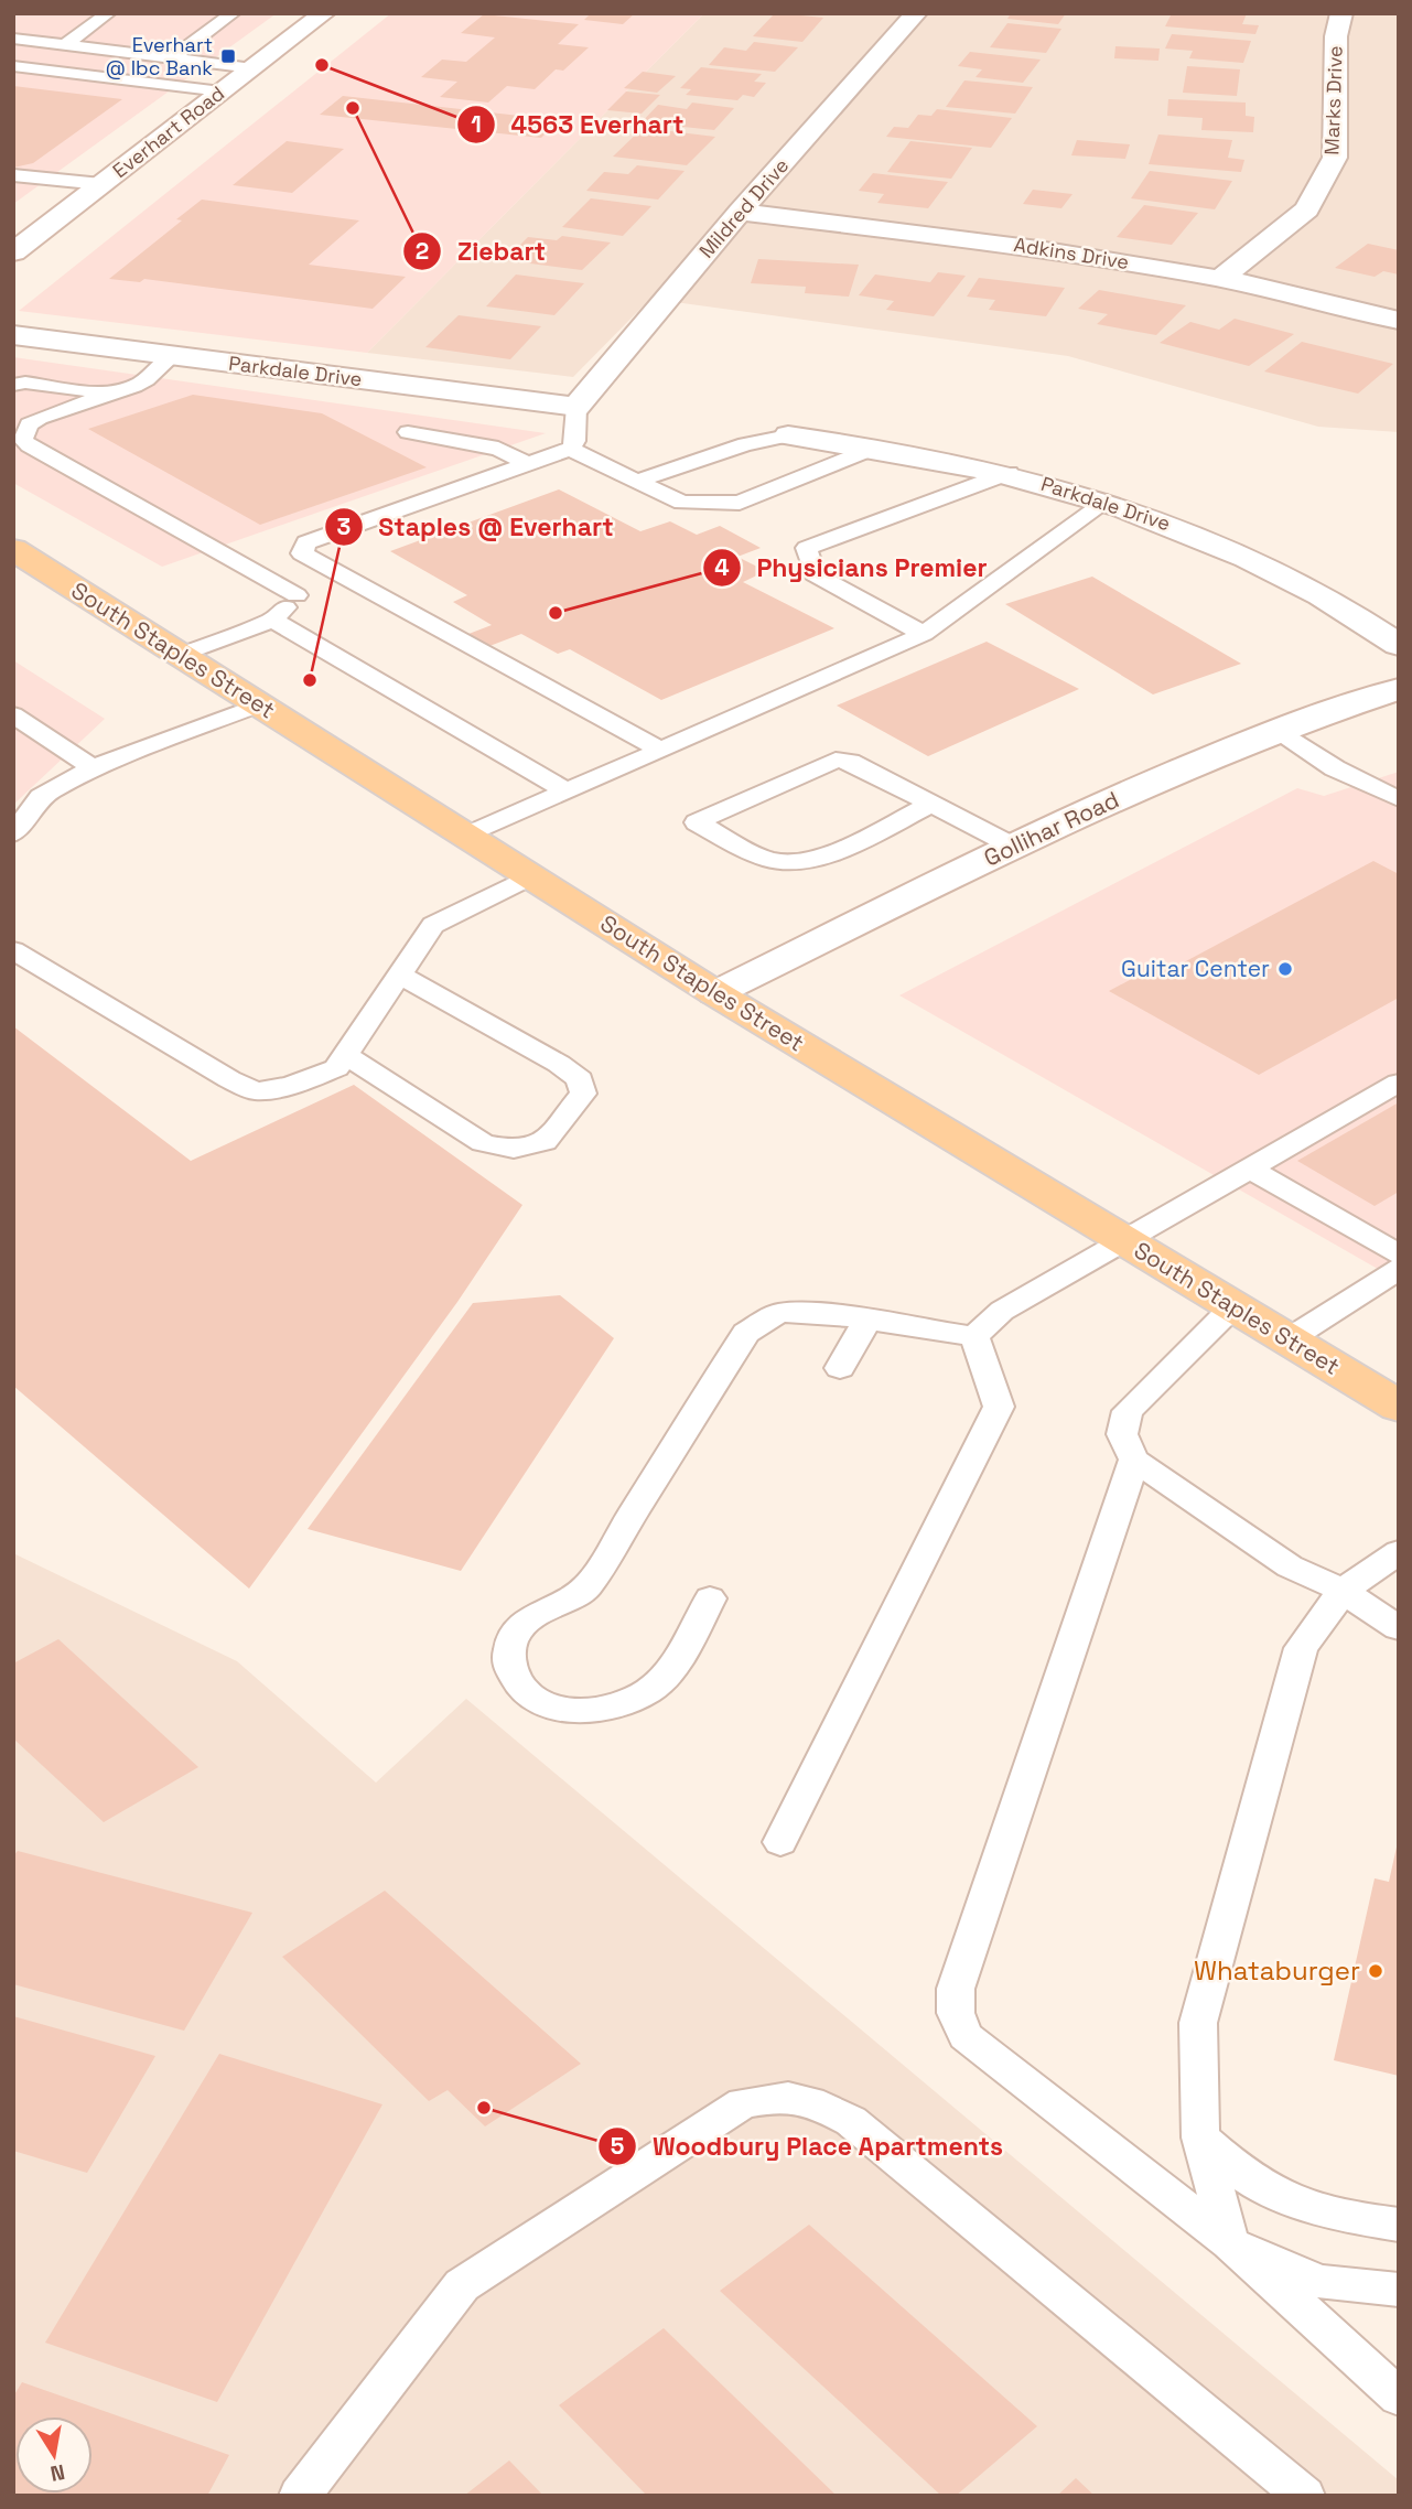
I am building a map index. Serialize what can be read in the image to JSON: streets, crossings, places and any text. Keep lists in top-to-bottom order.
{
  "streets": {
    "main road": ["South Staples Street"],
    "street": [
      "Marks Drive",
      "Everhart Road",
      "Mildred Drive",
      "Adkins Drive",
      "Parkdale Drive",
      "Gollihar Road"
    ]
  },
  "crossings": [
    ["Marks Drive", "Adkins Drive"],
    ["Mildred Drive", "Adkins Drive"],
    ["Mildred Drive", "Parkdale Drive"],
    ["South Staples Street", "Gollihar Road"]
  ],
  "places": {
    "transit": ["Everhart @ Ibc Bank"],
    "other": [
      "4563 Everhart",
      "Ziebart",
      "Physicians Premier",
      "Staples @ Everhart",
      "Guitar Center",
      "Whataburger",
      "Woodbury Place Apartments"
    ]
  },
  "north": "bottom"
}
